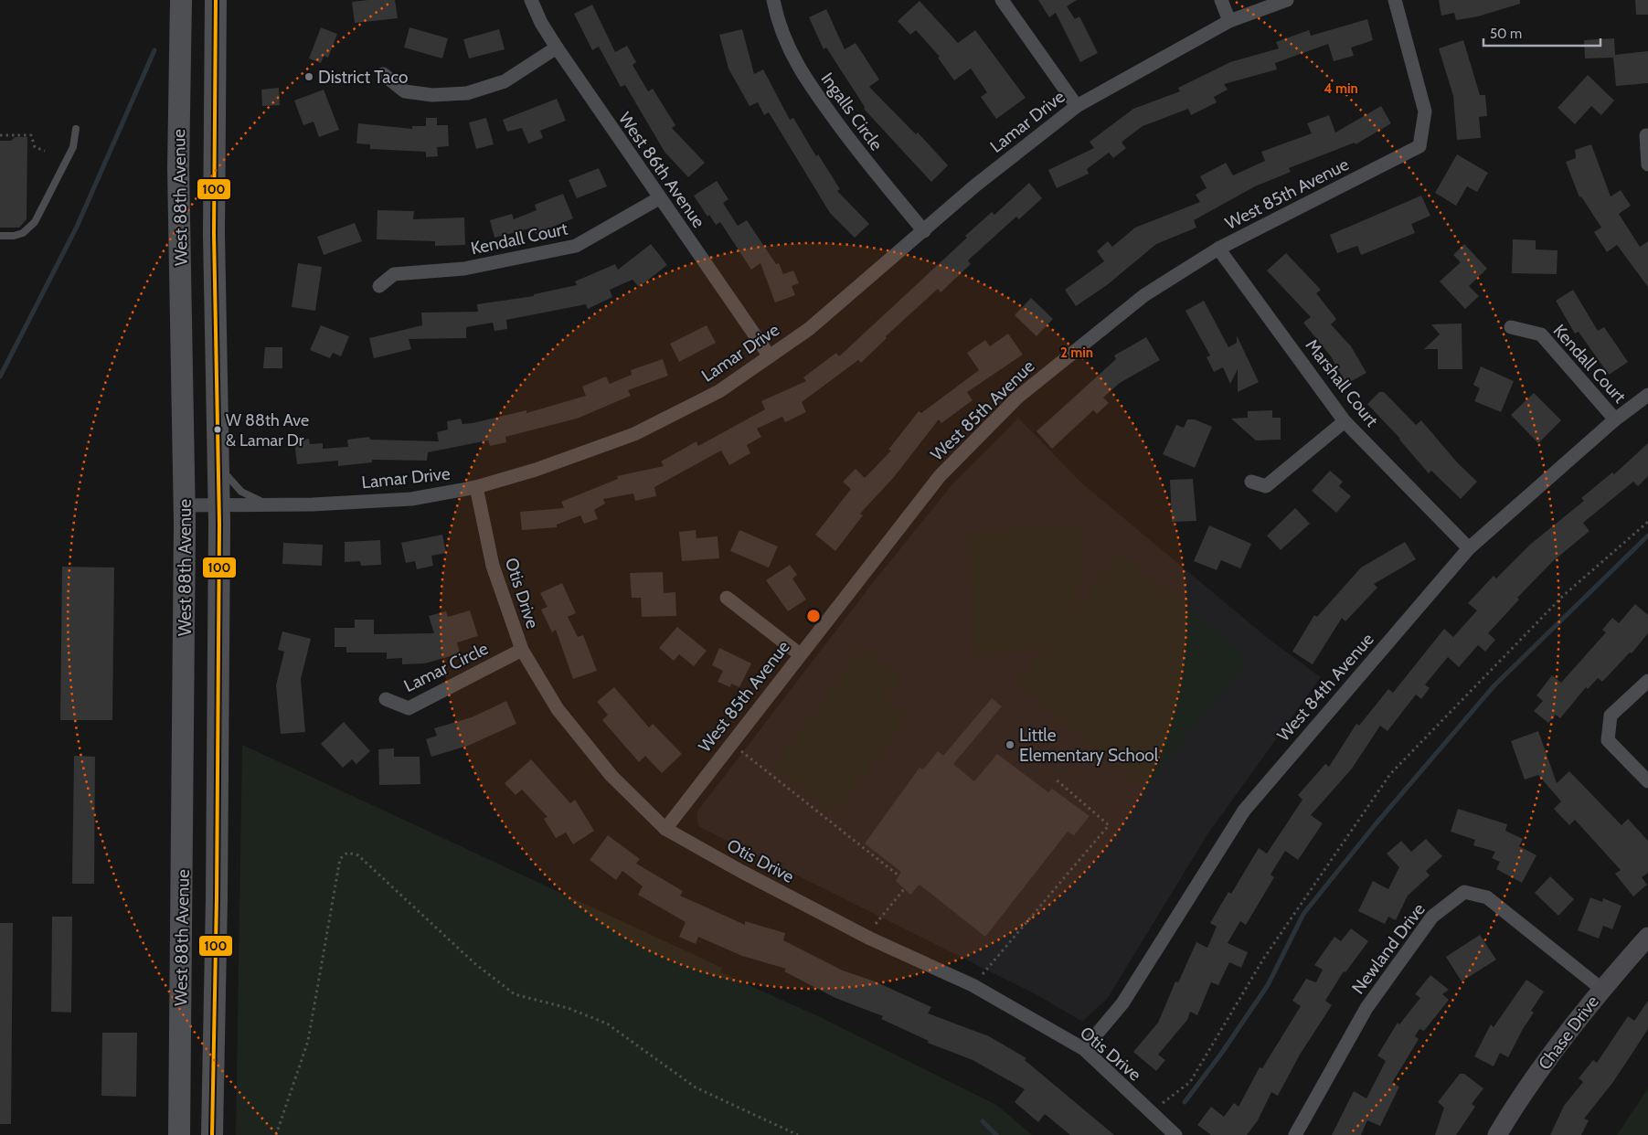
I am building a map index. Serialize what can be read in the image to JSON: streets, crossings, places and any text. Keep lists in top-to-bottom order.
{
  "streets": {
    "main road": ["West 88th Avenue"],
    "street": [
      "Ingalls Circle",
      "Lamar Drive",
      "West 86th Avenue",
      "West 85th Avenue",
      "Kendall Court",
      "Marshall Court",
      "Otis Drive",
      "Lamar Circle",
      "West 84th Avenue",
      "Newland Drive",
      "Chase Drive"
    ]
  },
  "crossings": [
    ["Ingalls Circle", "Lamar Drive"],
    ["Lamar Drive", "West 86th Avenue"],
    ["Lamar Drive", "West 88th Avenue"],
    ["Lamar Drive", "Otis Drive"],
    ["West 86th Avenue", "Kendall Court"],
    ["West 85th Avenue", "Marshall Court"],
    ["West 85th Avenue", "Otis Drive"],
    ["Kendall Court", "West 84th Avenue"],
    ["Marshall Court", "West 84th Avenue"],
    ["Otis Drive", "Lamar Circle"],
    ["Otis Drive", "West 84th Avenue"],
    ["Newland Drive", "Chase Drive"]
  ],
  "places": ["District Taco", "W 88th Ave & Lamar Dr", "Little Elementary School"],
  "lines": ["transit line 100"],
  "scale_bar": "50 m",
  "rings": ["4 min", "2 min"]
}
